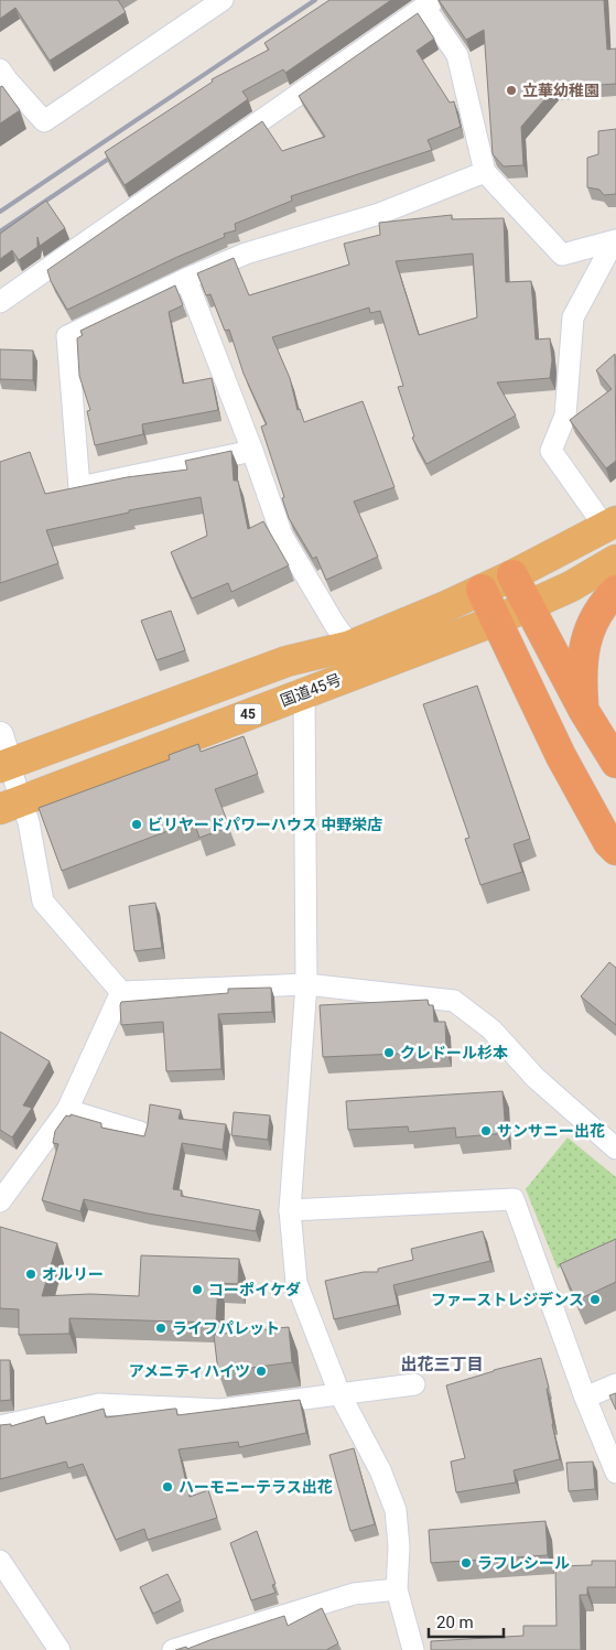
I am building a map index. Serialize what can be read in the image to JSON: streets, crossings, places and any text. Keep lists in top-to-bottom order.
{
  "streets": {
    "highway": ["国道45号", "45"]
  },
  "districts": ["出花三丁目"],
  "places": [
    "立華幼稚園",
    "ビリヤードパワーハウス 中野栄店",
    "クレドール杉本",
    "サンサニー出花",
    "オルリー",
    "コーポイケダ",
    "ファーストレジデンス",
    "ライフパレット",
    "アメニティハイツ",
    "ハーモニーテラス出花",
    "ラフレシール"
  ],
  "scale_bar": "20 m"
}
